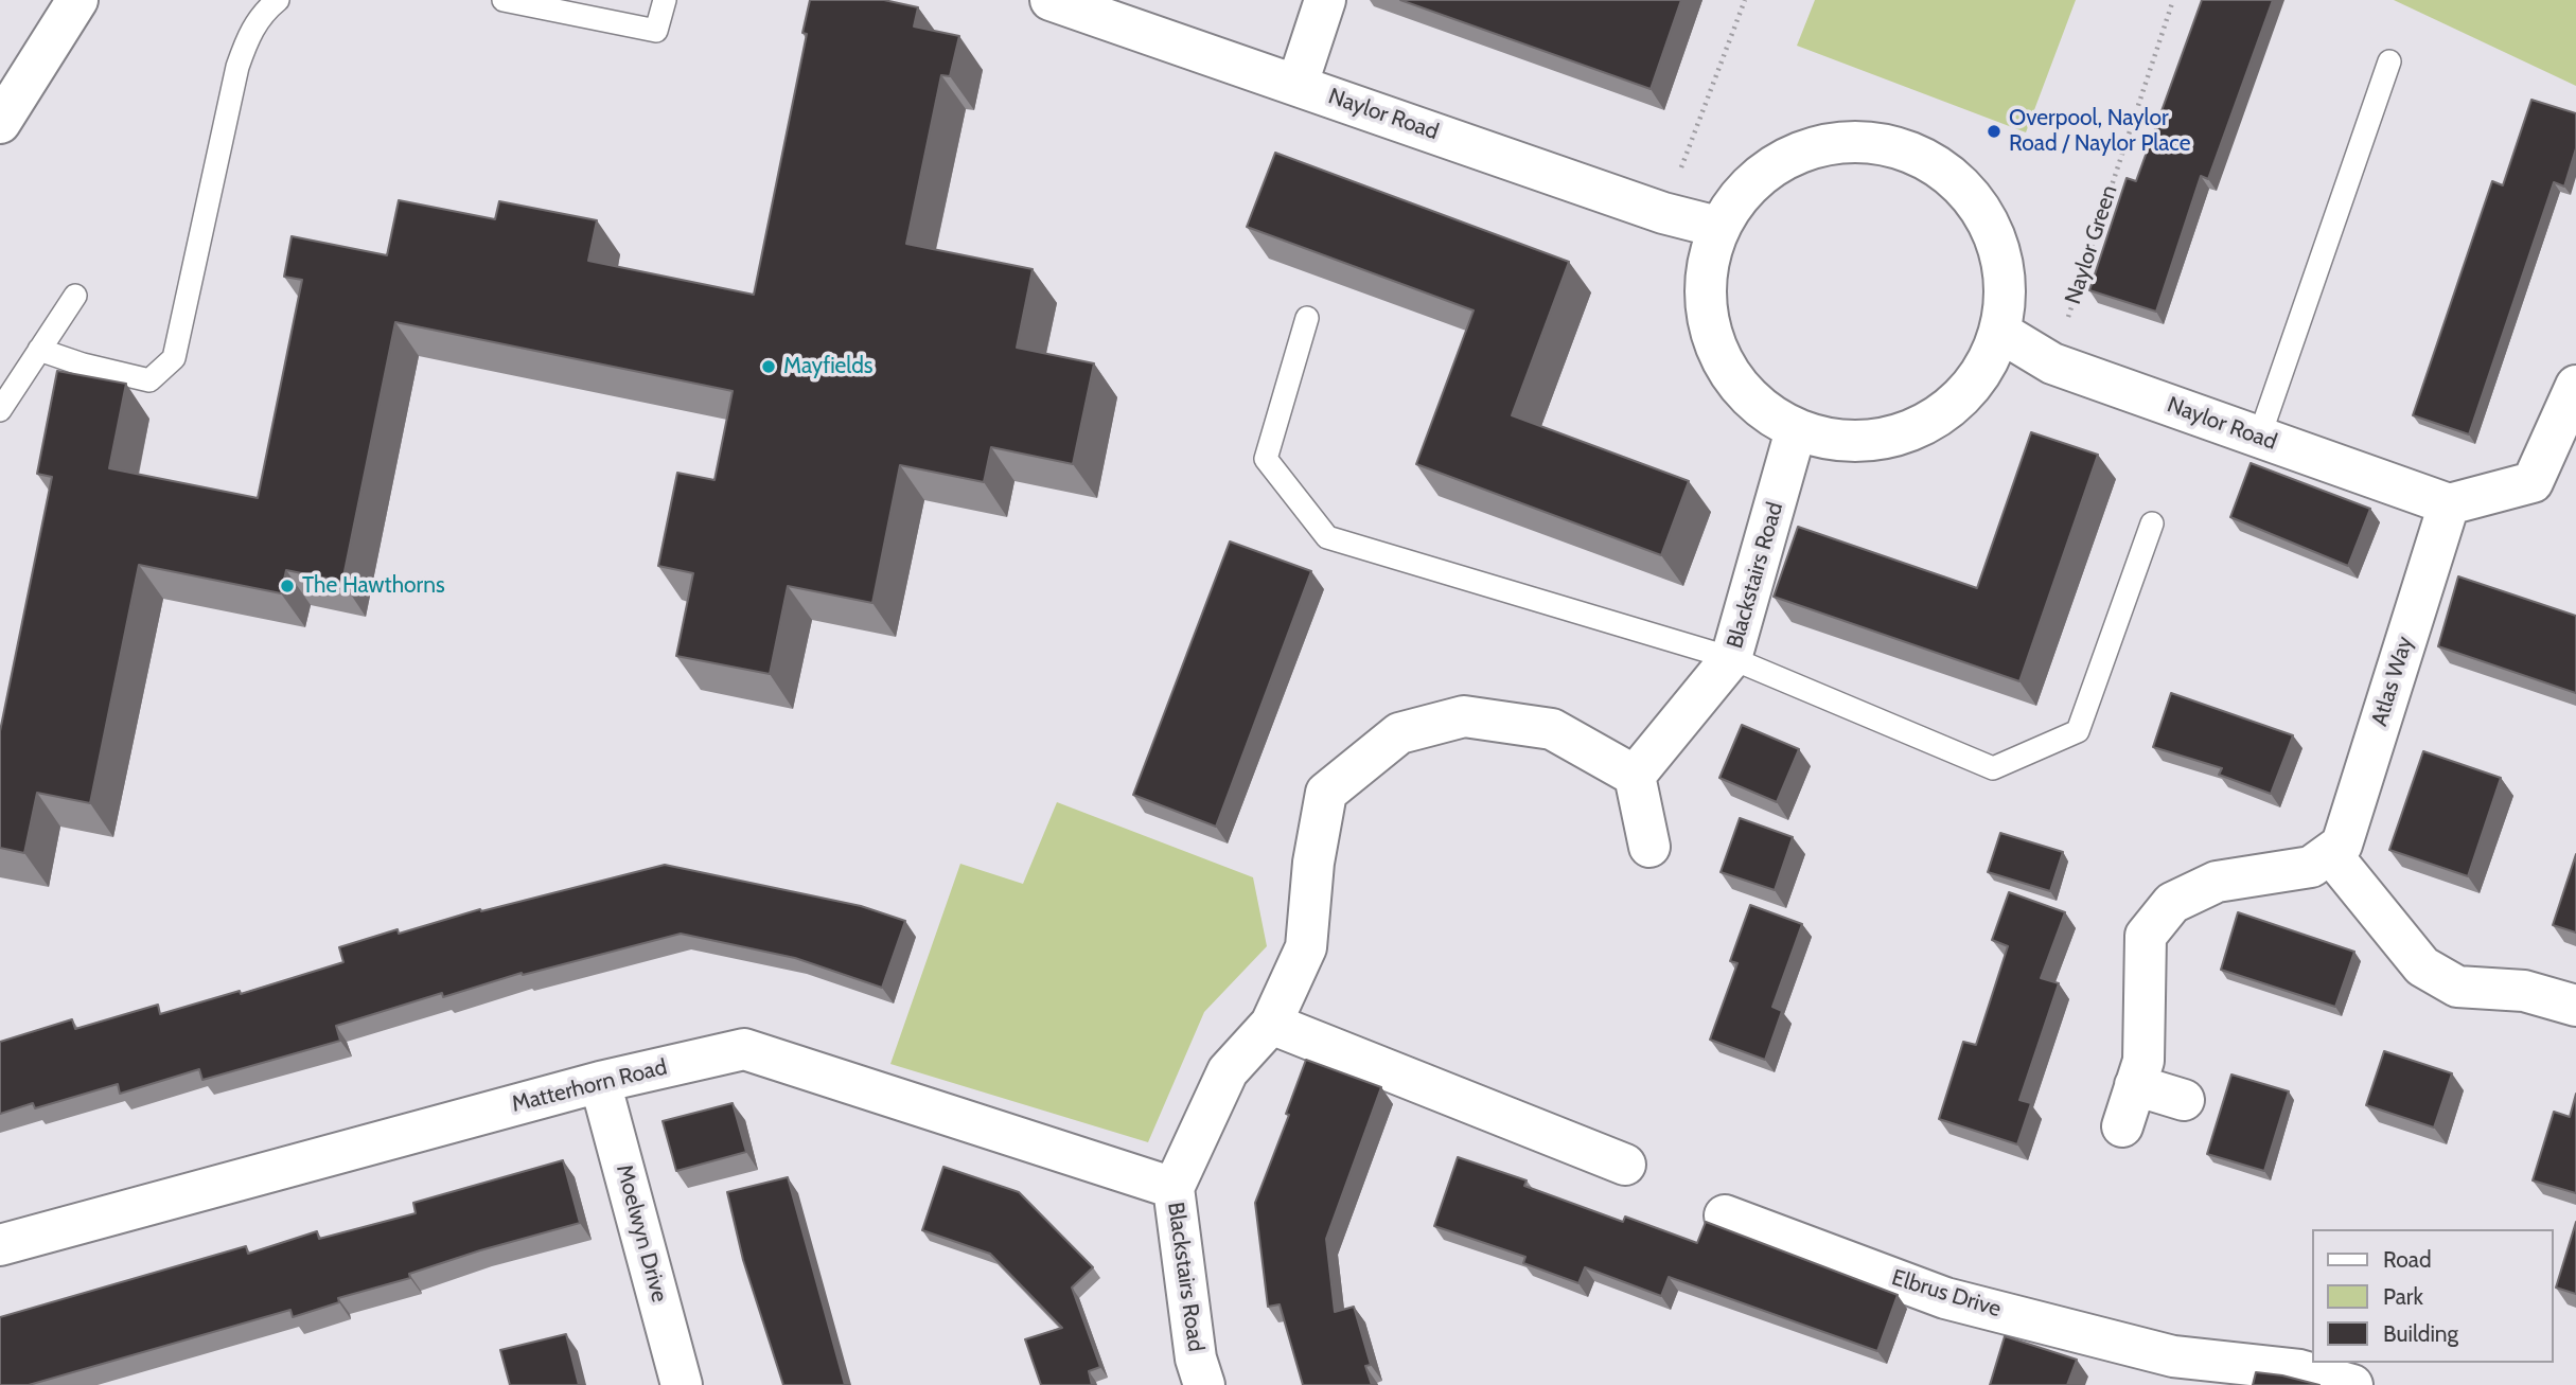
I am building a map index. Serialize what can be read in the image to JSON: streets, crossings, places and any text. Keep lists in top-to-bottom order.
{
  "streets": {
    "street": [
      "Naylor Road",
      "Blackstairs Road",
      "Atlas Way",
      "Matterhorn Road",
      "Moelwyn Drive",
      "Elbrus Drive"
    ],
    "path": ["Naylor Green"]
  },
  "crossings": [
    ["Naylor Road", "Naylor Green"],
    ["Naylor Road", "Atlas Way"],
    ["Blackstairs Road", "Matterhorn Road"],
    ["Matterhorn Road", "Moelwyn Drive"]
  ],
  "places": ["Overpool, Naylor Road / Naylor Place", "Mayfields", "The Hawthorns"],
  "legend": ["Road", "Park", "Building"]
}
